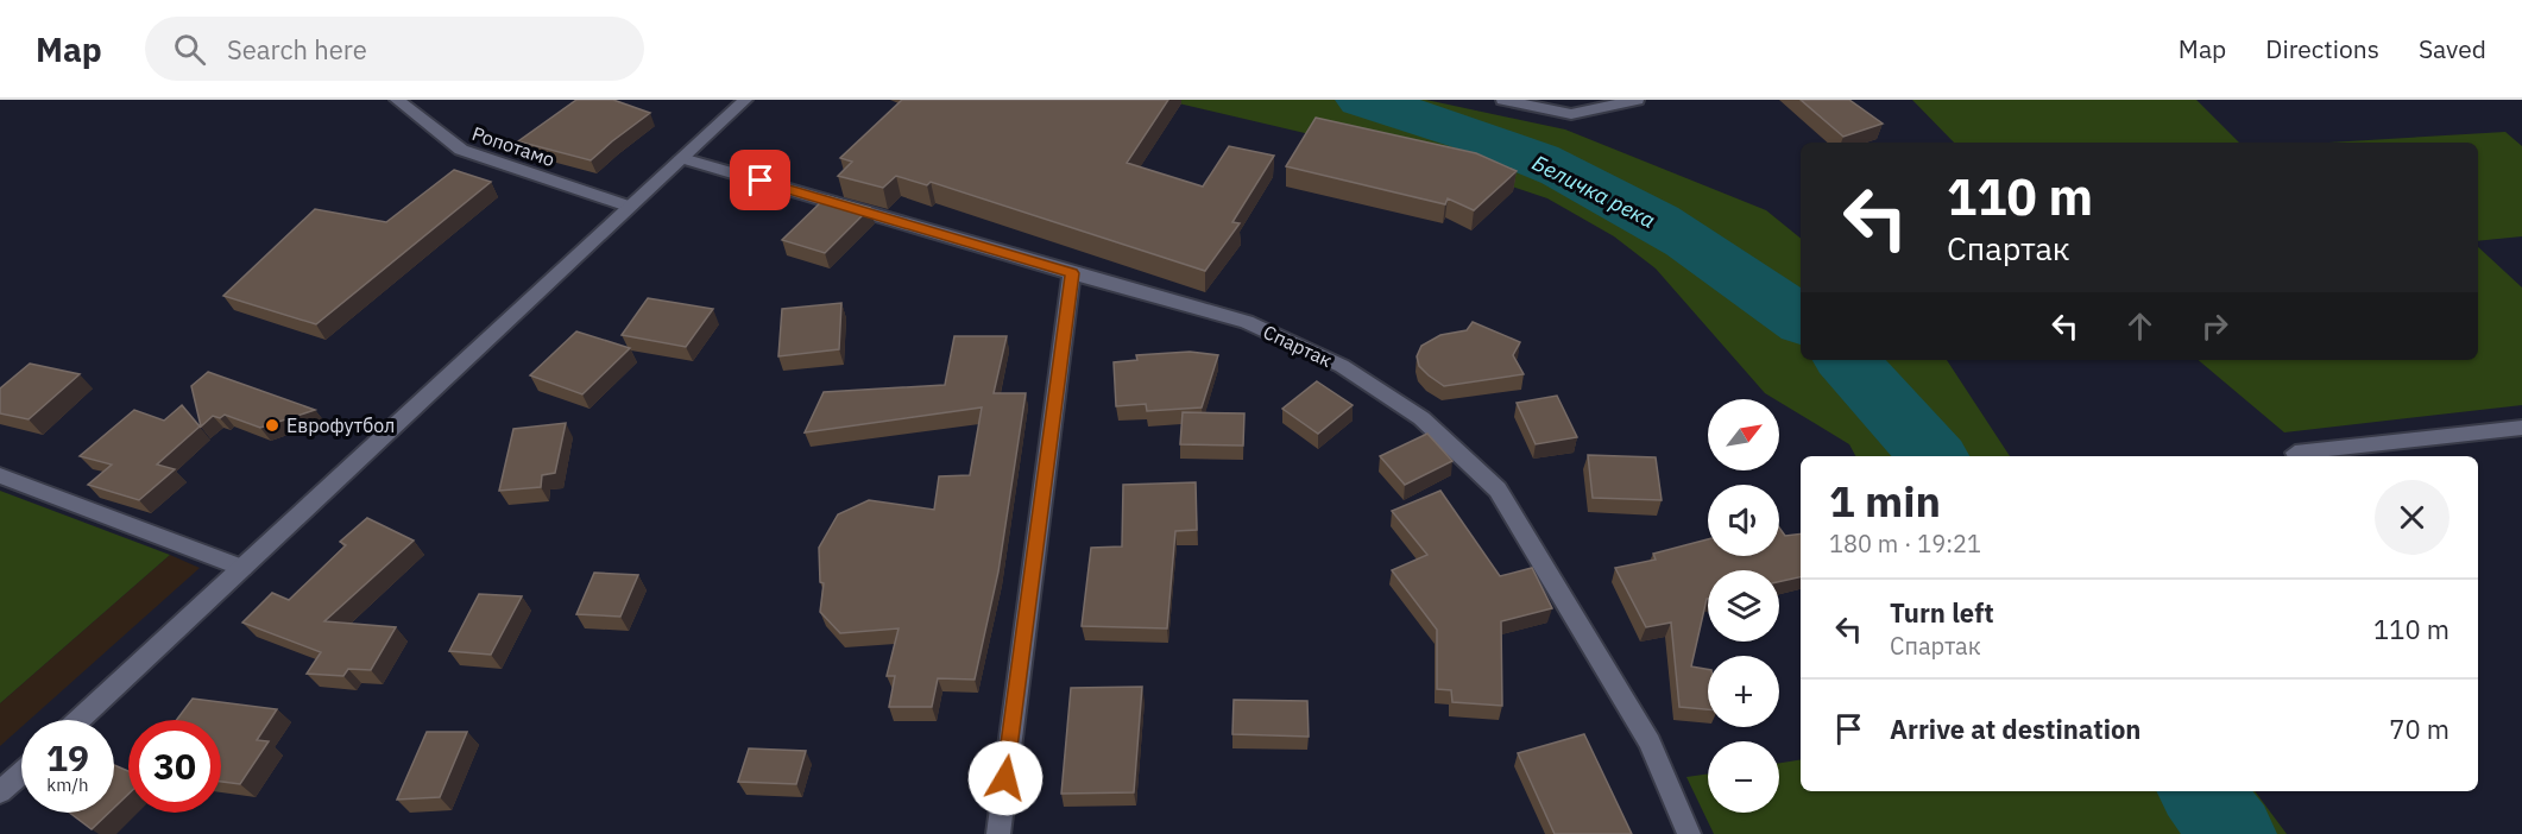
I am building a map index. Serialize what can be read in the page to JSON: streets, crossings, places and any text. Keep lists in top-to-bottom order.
{
  "streets": {
    "street": ["Ропотамо", "Спартак"]
  },
  "water": ["Беличка река"],
  "places": ["Еврофутбол"],
  "north": "top right",
  "page": {
    "header": "Map",
    "search": "Search here",
    "nav": ["Map", "Directions", "Saved"],
    "turn": ["110 m", "Спартак"],
    "map_buttons": ["+", "−"],
    "heading": ["1 min", "180 m · 19:21"],
    "list": [
      {
        "name": "Turn left",
        "note": "Спартак",
        "value": "110 m"
      },
      {
        "name": "Arrive at destination",
        "value": "70 m"
      }
    ],
    "speed": "19 km/h",
    "limit": "30"
  }
}
